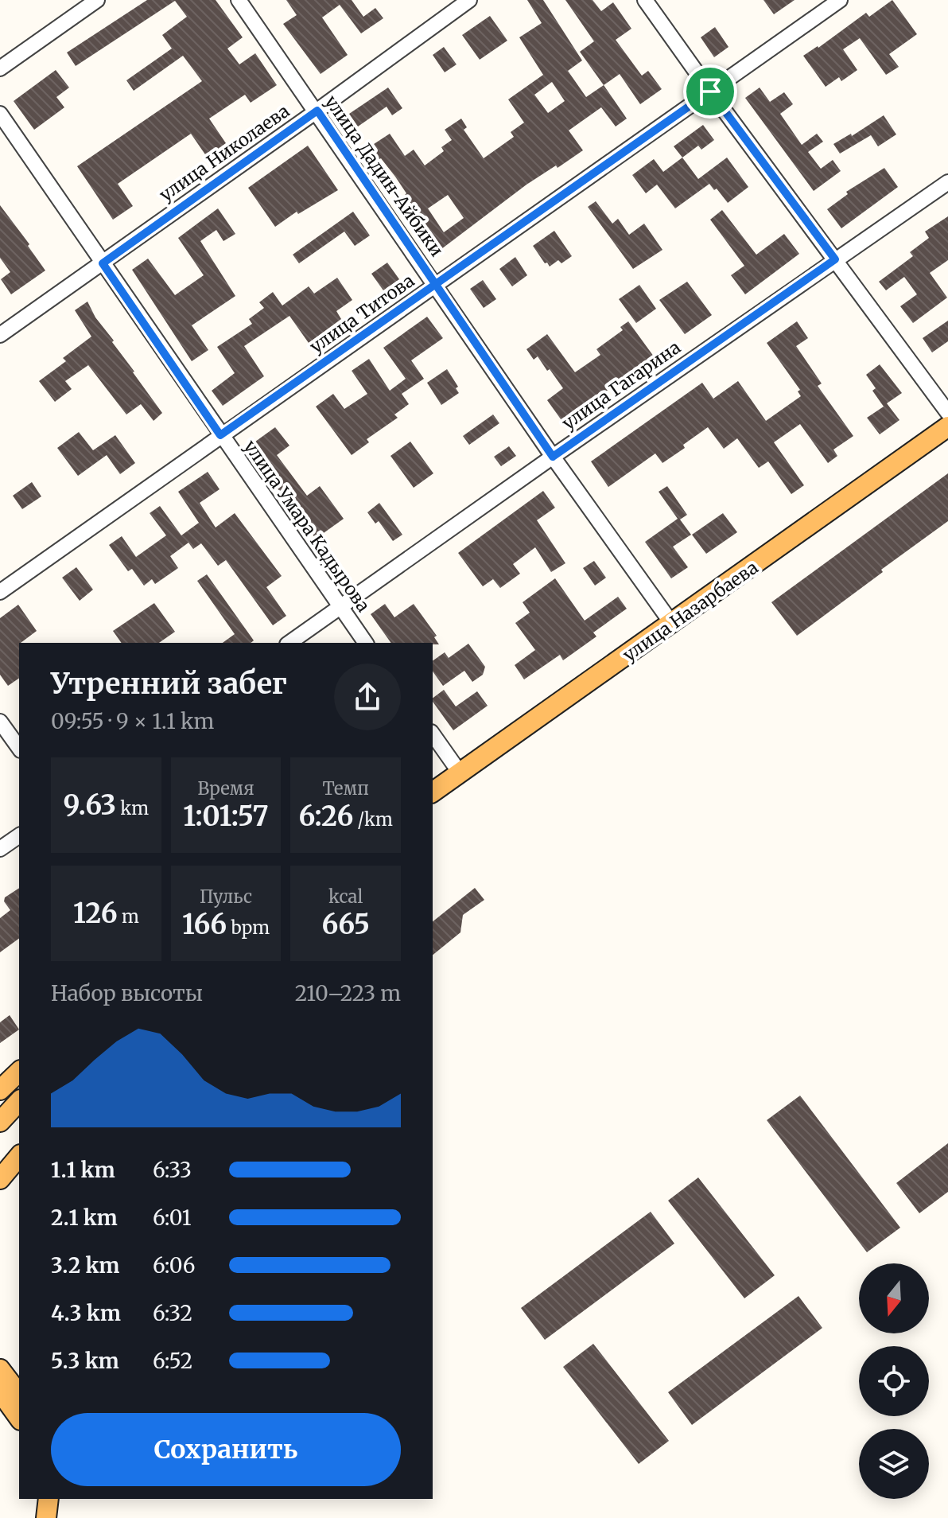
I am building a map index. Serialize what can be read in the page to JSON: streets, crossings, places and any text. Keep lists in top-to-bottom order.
{
  "streets": {
    "main road": ["улица Назарбаева"],
    "street": [
      "улица Николаева",
      "улица Дадин-Айбики",
      "улица Титова",
      "улица Гагарина",
      "улица Умара Кадырова"
    ]
  },
  "crossings": [
    ["улица Николаева", "улица Дадин-Айбики"],
    ["улица Николаева", "улица Умара Кадырова"],
    ["улица Дадин-Айбики", "улица Титова"],
    ["улица Дадин-Айбики", "улица Гагарина"],
    ["улица Дадин-Айбики", "улица Назарбаева"],
    ["улица Титова", "улица Умара Кадырова"],
    ["улица Гагарина", "улица Умара Кадырова"]
  ],
  "north": "bottom",
  "page": {
    "heading": ["Утренний забег", "09:55 · 9 × 1.1 km"],
    "stats": [
      ["9.63 km"],
      ["Время", "1:01:57"],
      ["Темп", "6:26 /km"],
      ["126 m"],
      ["Пульс", "166 bpm"],
      ["kcal", "665"]
    ],
    "chart": ["Набор высоты", "210–223 m"],
    "list": [
      {
        "name": "1.1 km",
        "note": "6:33"
      },
      {
        "name": "2.1 km",
        "note": "6:01"
      },
      {
        "name": "3.2 km",
        "note": "6:06"
      },
      {
        "name": "4.3 km",
        "note": "6:32"
      },
      {
        "name": "5.3 km",
        "note": "6:52"
      }
    ],
    "buttons": "Сохранить"
  }
}
